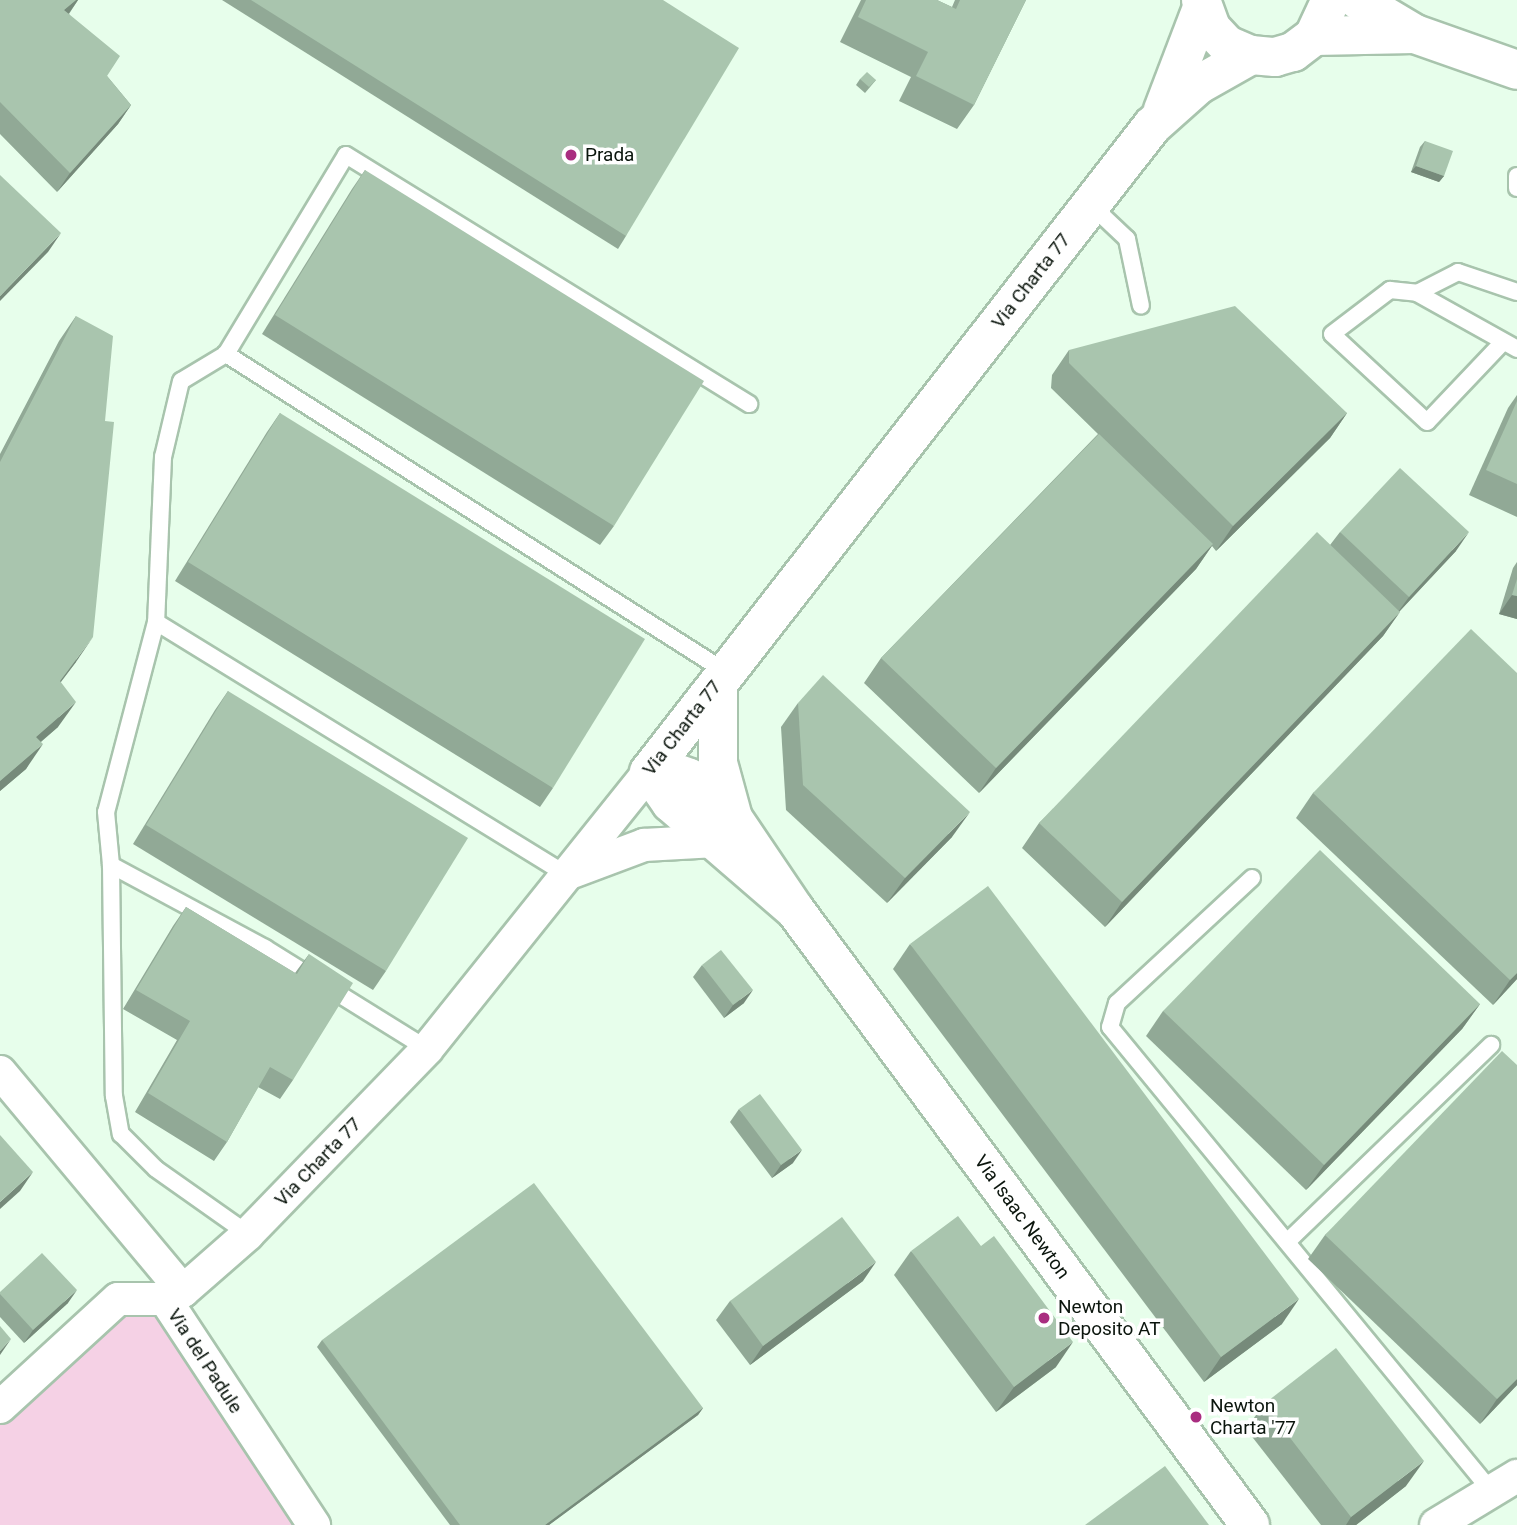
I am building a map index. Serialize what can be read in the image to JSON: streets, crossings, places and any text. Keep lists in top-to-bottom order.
{
  "streets": {
    "street": ["Via Charta 77", "Via Isaac Newton", "Via del Padule"]
  },
  "crossings": [
    ["Via Charta 77", "Via Isaac Newton"],
    ["Via Charta 77", "Via del Padule"]
  ],
  "places": ["Prada", "Newton Deposito AT", "Newton Charta '77"]
}
